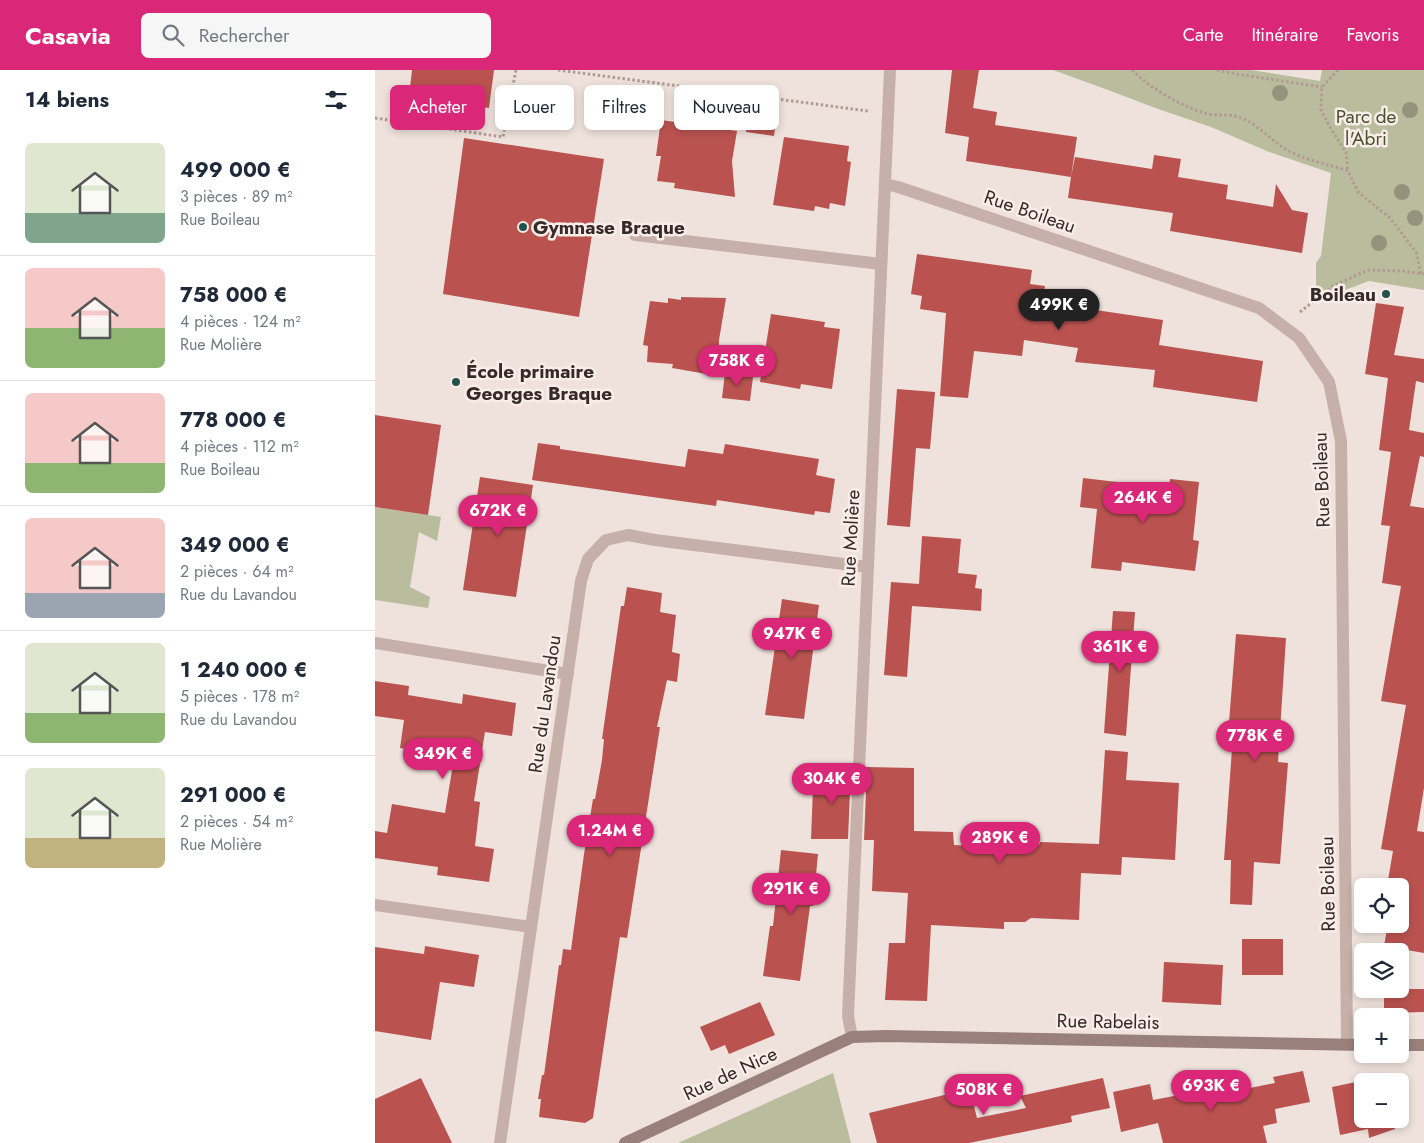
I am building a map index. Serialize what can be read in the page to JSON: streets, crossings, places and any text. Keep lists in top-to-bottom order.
{
  "streets": {
    "street": [
      "Rue Boileau",
      "Rue Molière",
      "Rue du Lavandou",
      "Rue Rabelais",
      "Rue de Nice"
    ]
  },
  "crossings": [
    ["Rue Boileau", "Rue Molière"],
    ["Rue Boileau", "Rue Rabelais"],
    ["Rue Molière", "Rue du Lavandou"],
    ["Rue Molière", "Rue Rabelais"],
    ["Rue Molière", "Rue de Nice"],
    ["Rue Rabelais", "Rue de Nice"]
  ],
  "parks": ["Parc de l'Abri"],
  "places": ["Gymnase Braque", "Boileau", "École primaire Georges Braque"],
  "page": {
    "header": "Casavia",
    "search": "Rechercher",
    "nav": ["Carte", "Itinéraire", "Favoris"],
    "heading": "14 biens",
    "chip": [
      "Acheter",
      "Louer",
      "Filtres",
      "Nouveau"
    ],
    "list": [
      {
        "name": "499 000 €",
        "note": "3 pièces · 89 m² · Rue Boileau"
      },
      {
        "name": "758 000 €",
        "note": "4 pièces · 124 m² · Rue Molière"
      },
      {
        "name": "778 000 €",
        "note": "4 pièces · 112 m² · Rue Boileau"
      },
      {
        "name": "349 000 €",
        "note": "2 pièces · 64 m² · Rue du Lavandou"
      },
      {
        "name": "1 240 000 €",
        "note": "5 pièces · 178 m² · Rue du Lavandou"
      },
      {
        "name": "291 000 €",
        "note": "2 pièces · 54 m² · Rue Molière"
      }
    ],
    "price": [
      "499K €",
      "758K €",
      "264K €",
      "672K €",
      "947K €",
      "361K €",
      "778K €",
      "349K €",
      "304K €",
      "1.24M €",
      "289K €",
      "291K €",
      "693K €",
      "508K €"
    ],
    "map_buttons": ["+", "−"]
  }
}
